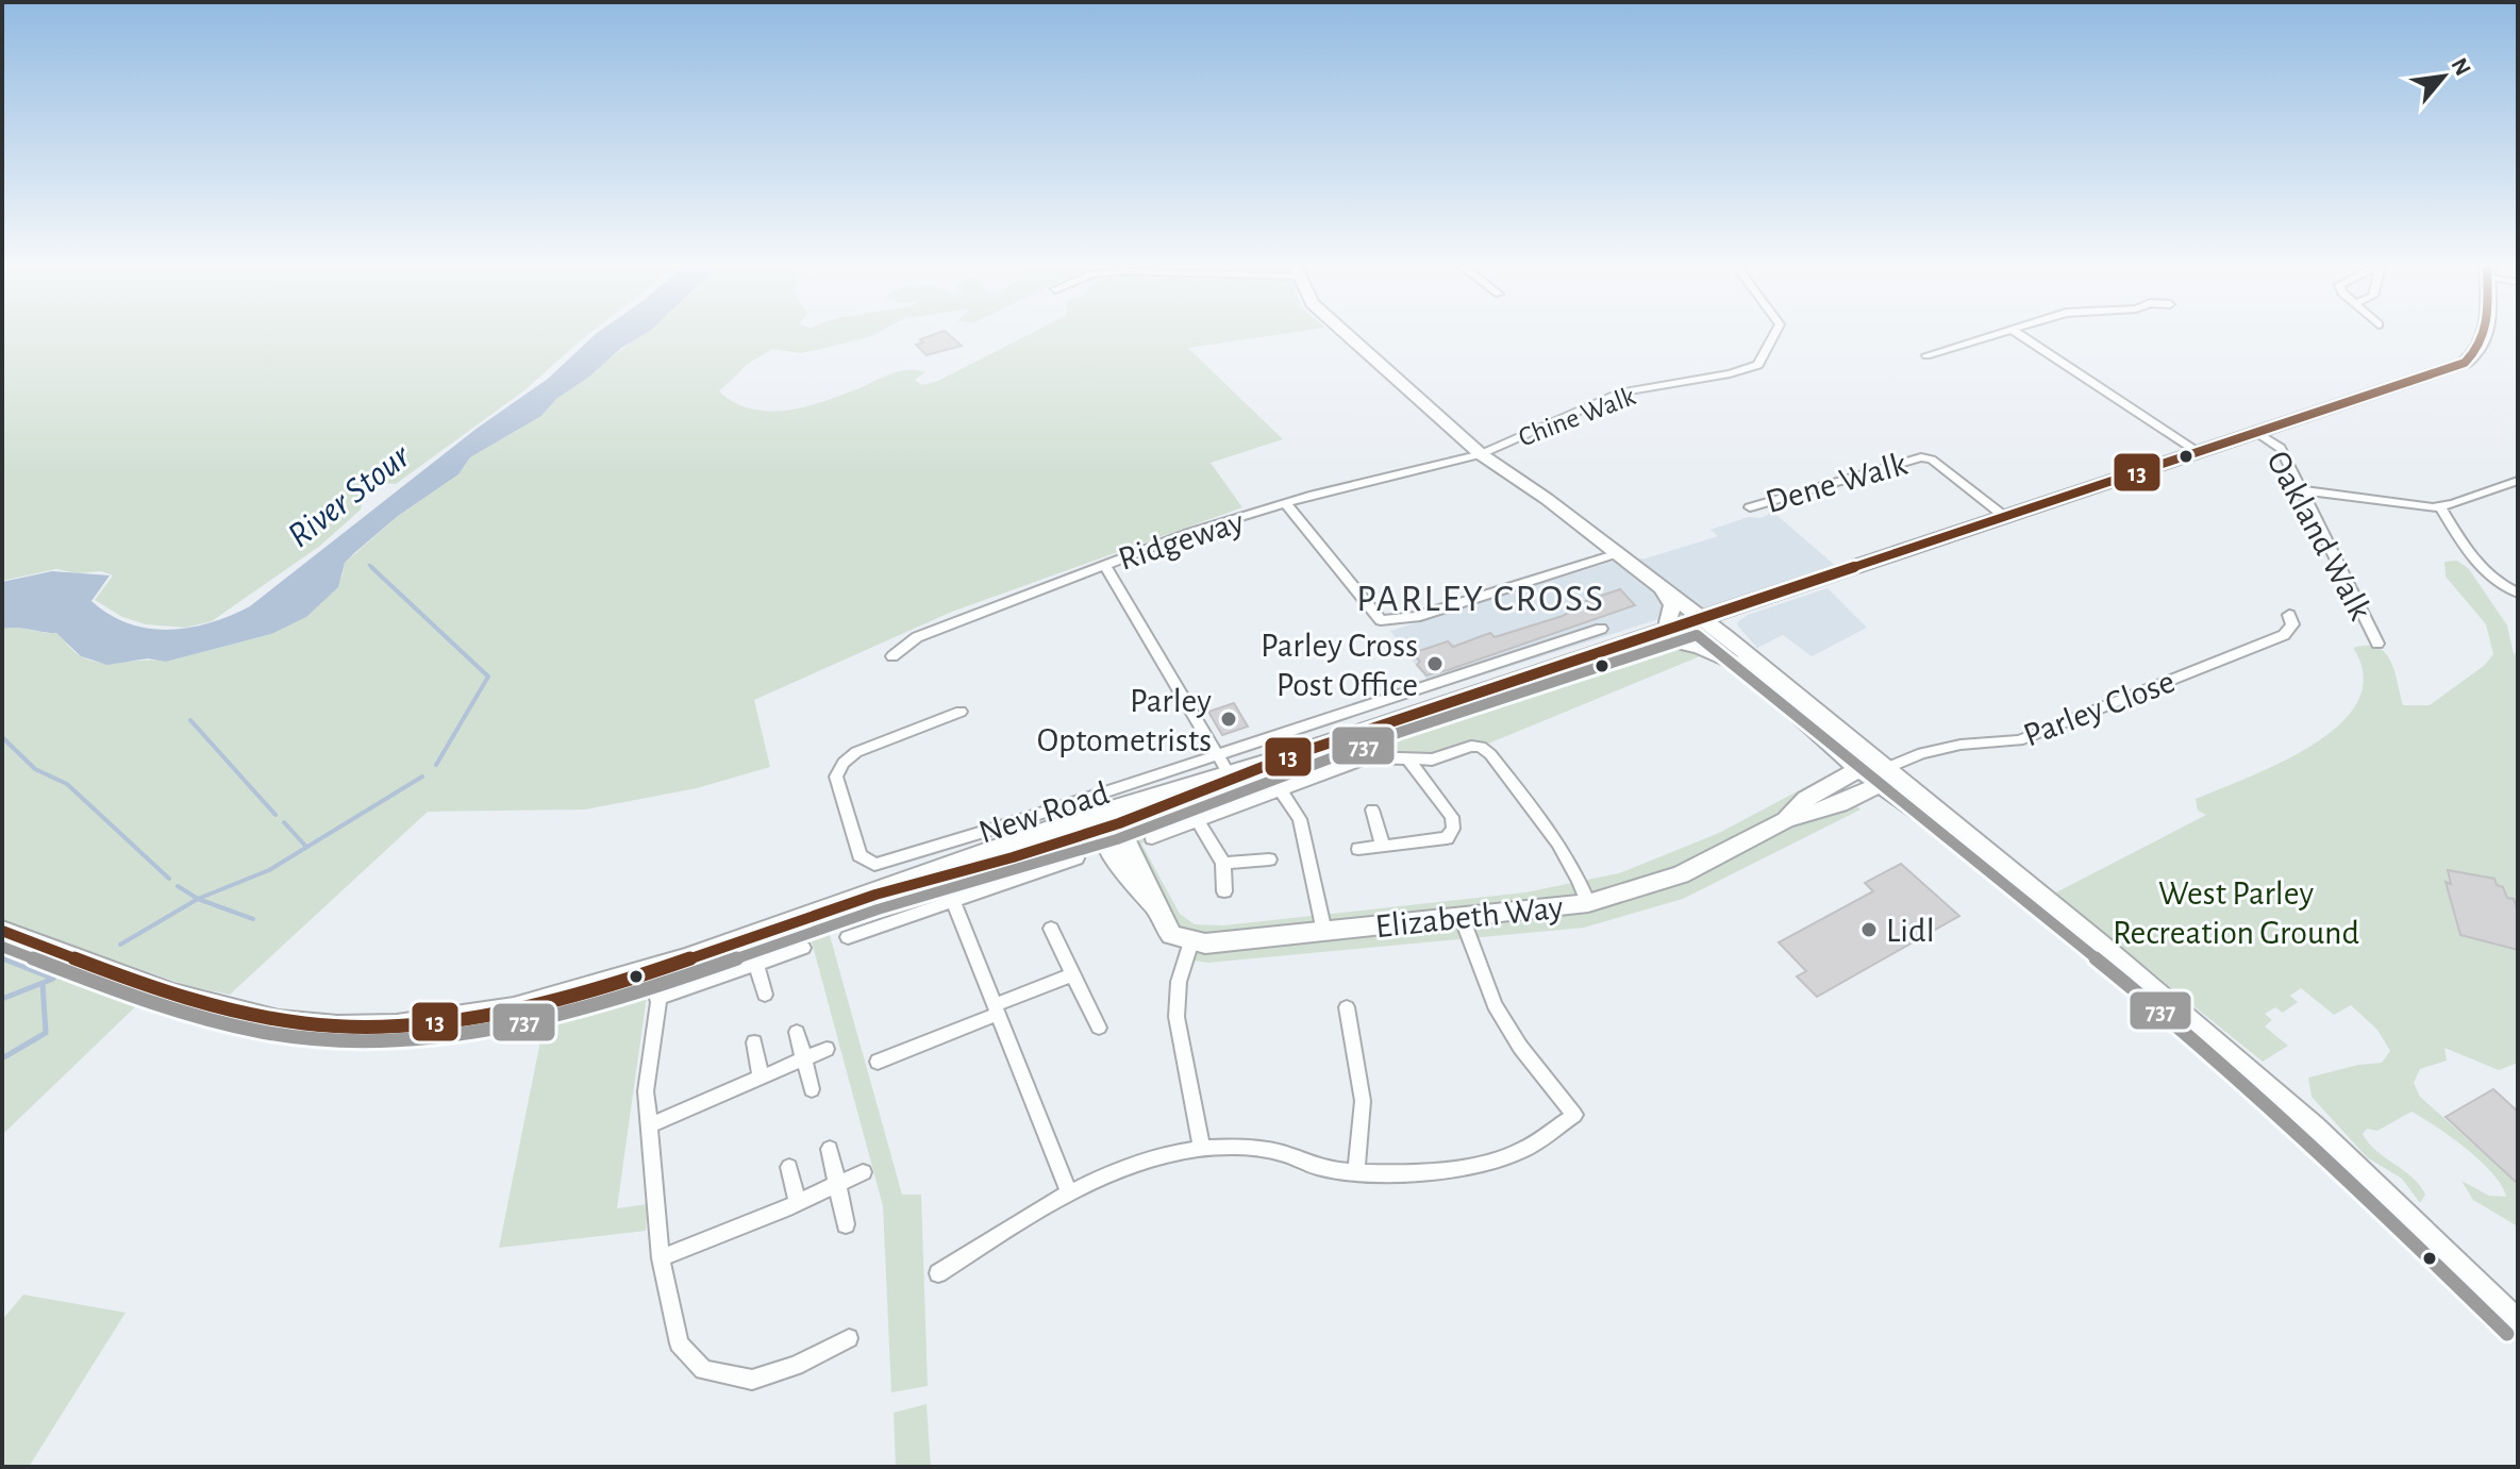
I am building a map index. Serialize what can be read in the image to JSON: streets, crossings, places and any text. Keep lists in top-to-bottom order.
{
  "streets": {
    "main road": ["New Road", "Elizabeth Way"],
    "street": [
      "Chine Walk",
      "Dene Walk",
      "Oakland Walk",
      "Ridgeway",
      "Parley Close"
    ]
  },
  "crossings": [
    ["Chine Walk", "Ridgeway"],
    ["Dene Walk", "New Road"],
    ["Oakland Walk", "New Road"],
    ["Parley Close", "Elizabeth Way"]
  ],
  "districts": ["PARLEY CROSS"],
  "water": ["River Stour"],
  "parks": ["West Parley Recreation Ground"],
  "places": ["Parley Cross Post Office", "Parley Optometrists", "Lidl"],
  "lines": ["transit line 13", "transit line 737"],
  "north": "top right"
}
